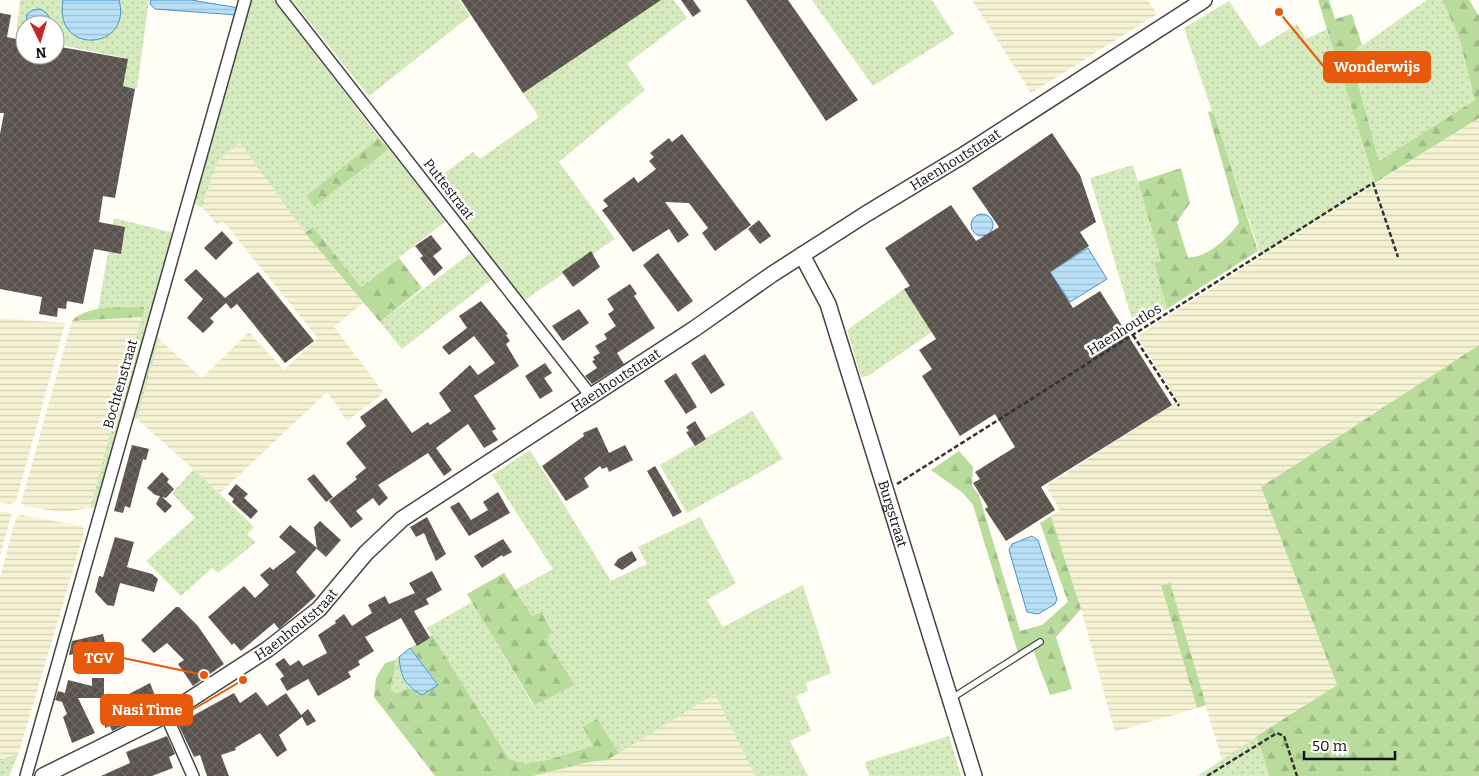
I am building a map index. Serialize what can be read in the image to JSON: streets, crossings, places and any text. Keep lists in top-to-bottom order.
{
  "streets": {
    "street": [
      "Haenhoutstraat",
      "Puttestraat",
      "Bochtenstraat",
      "Burgstraat"
    ],
    "path": ["Haenhoutlos"]
  },
  "crossings": [
    ["Haenhoutstraat", "Puttestraat"],
    ["Haenhoutstraat", "Burgstraat"],
    ["Haenhoutlos", "Burgstraat"]
  ],
  "places": ["Wonderwijs", "TGV", "Nasi Time"],
  "scale_bar": "50 m",
  "north": "bottom"
}
